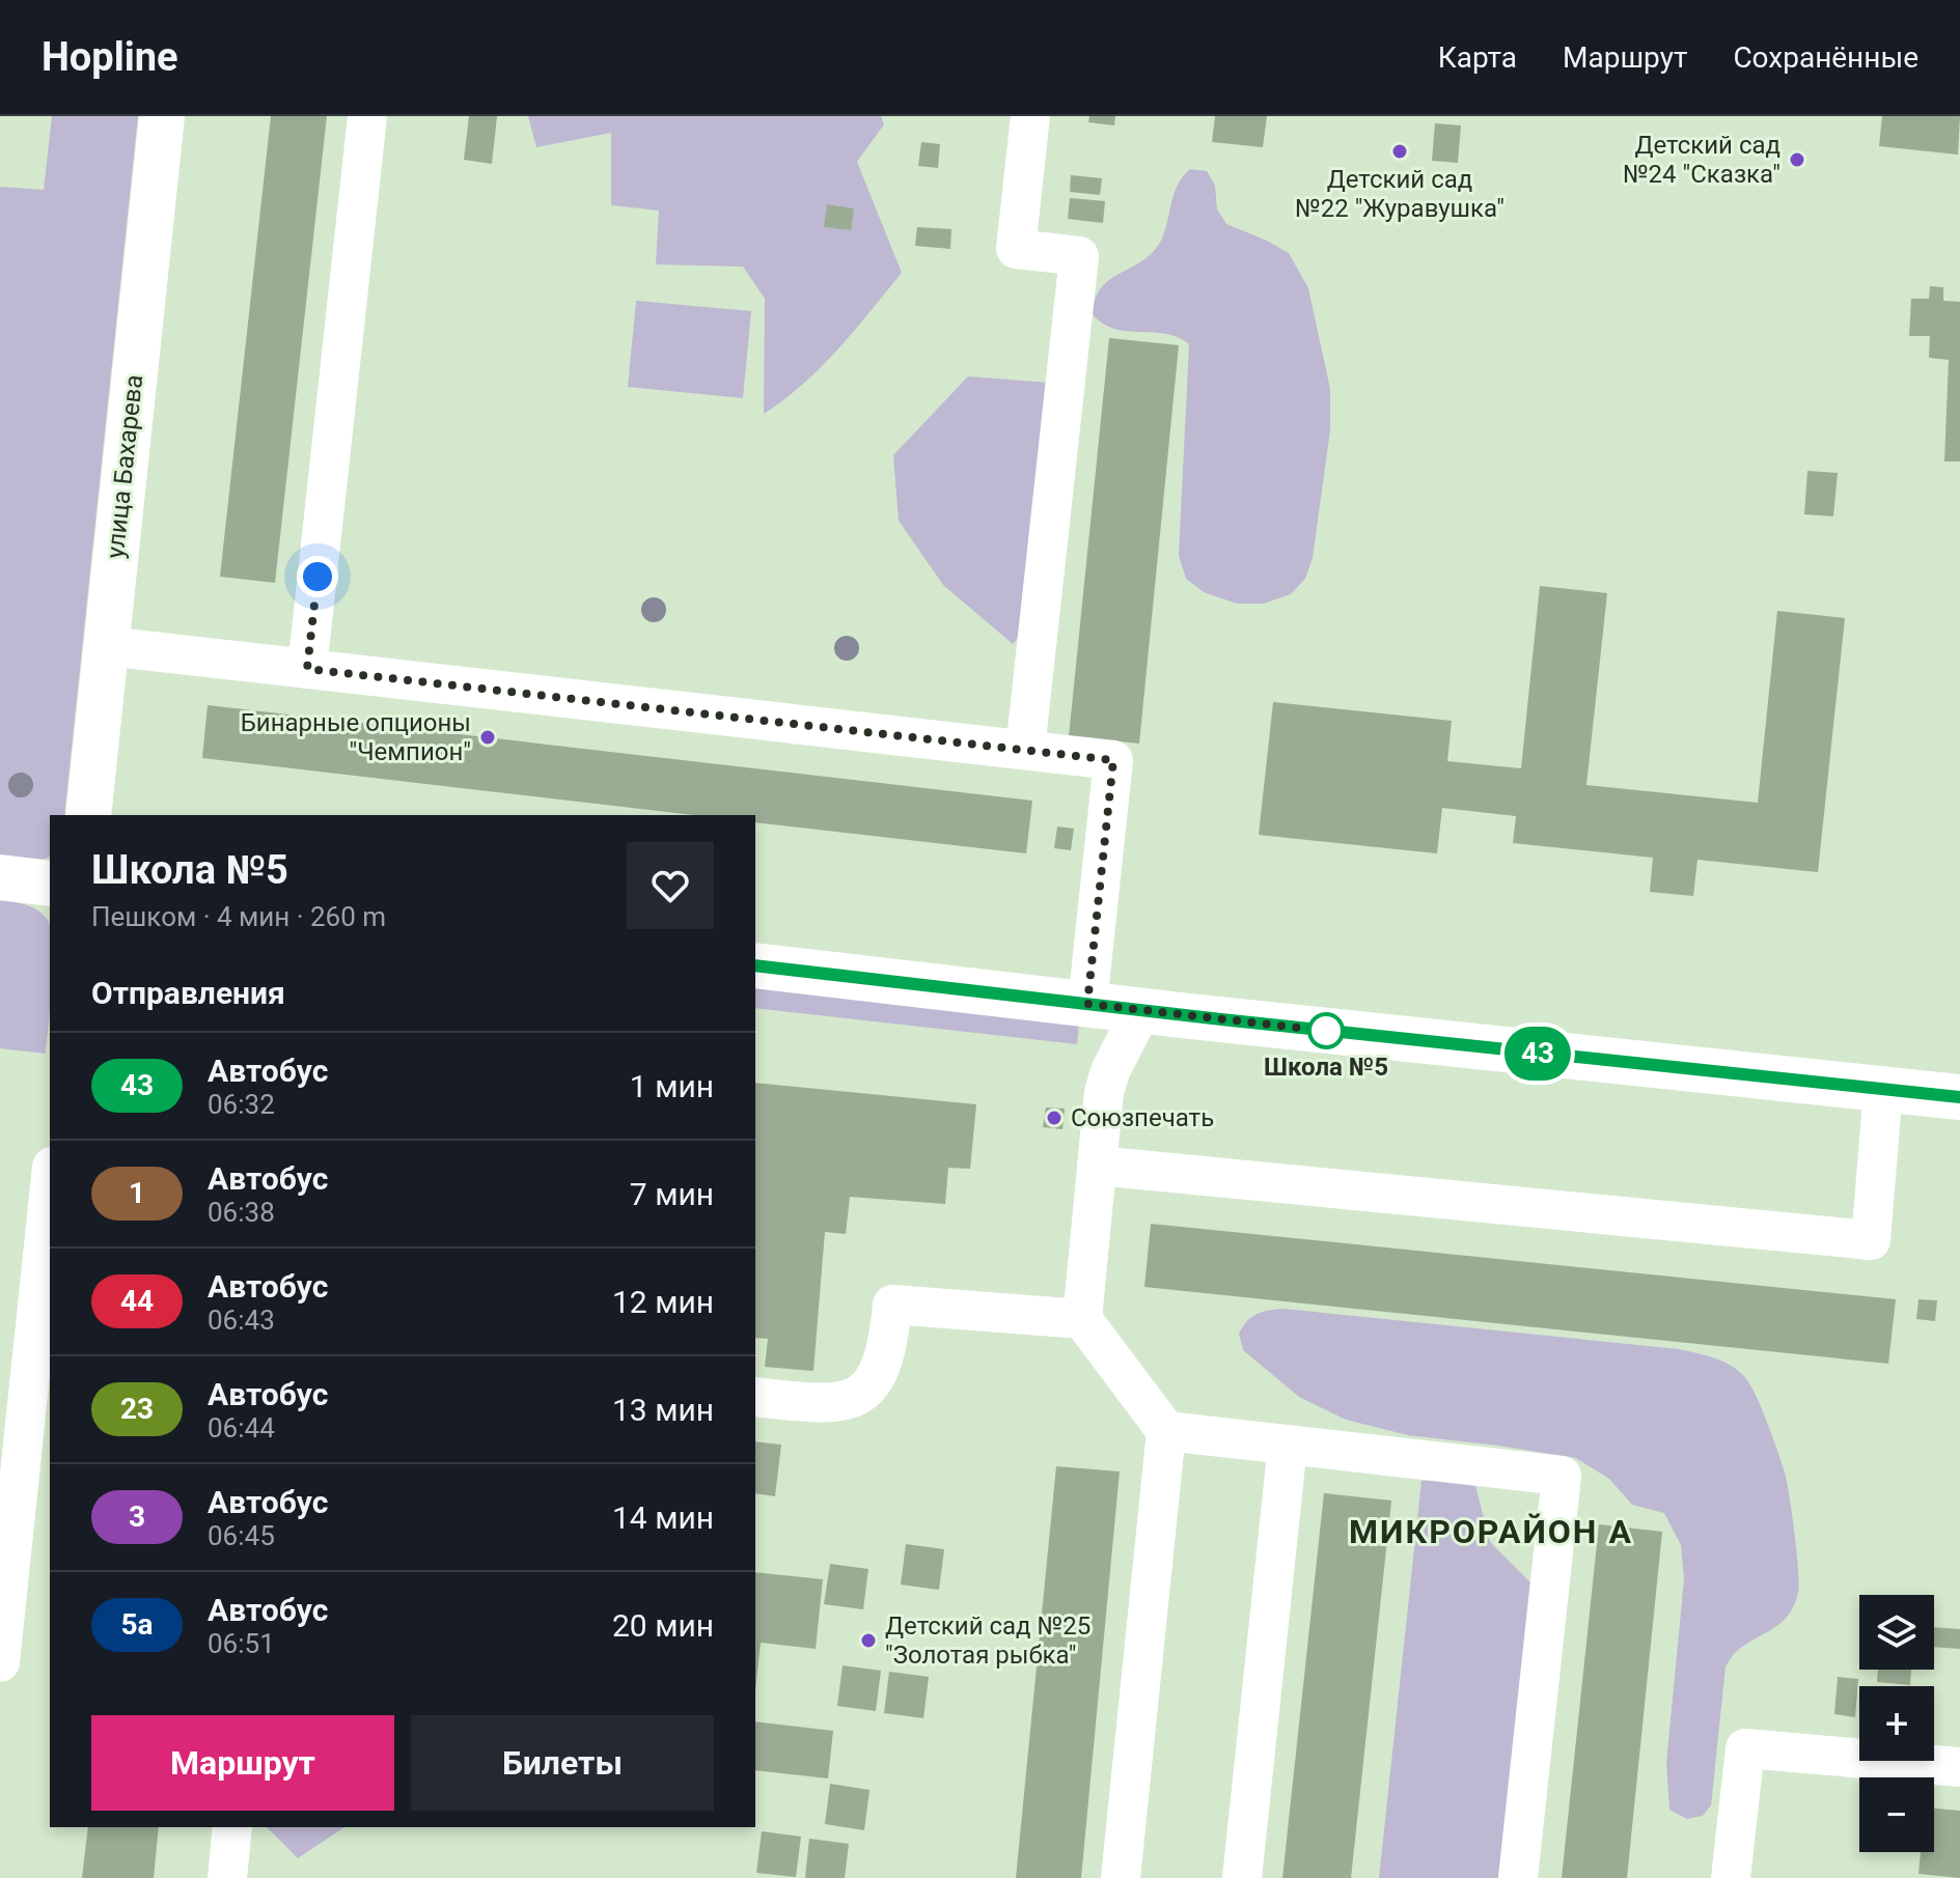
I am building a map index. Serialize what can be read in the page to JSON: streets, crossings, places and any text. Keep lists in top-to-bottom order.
{
  "streets": {
    "main road": ["улица Бахарева"]
  },
  "districts": ["МИКРОРАЙОН А"],
  "places": [
    "Детский сад №22 \"Журавушка\"",
    "Детский сад №24 \"Сказка\"",
    "Бинарные опционы \"Чемпион\"",
    "Школа №5",
    "Союзпечать",
    "Детский сад №25 \"Золотая рыбка\""
  ],
  "lines": ["bus line 43"],
  "page": {
    "header": "Hopline",
    "nav": ["Карта", "Маршрут", "Сохранённые"],
    "on_map": "43",
    "heading": [
      ["Школа №5", "Пешком · 4 мин · 260 m"],
      "Отправления"
    ],
    "list": [
      {
        "mark": "43",
        "name": "Автобус",
        "note": "06:32",
        "value": "1 мин"
      },
      {
        "mark": "1",
        "name": "Автобус",
        "note": "06:38",
        "value": "7 мин"
      },
      {
        "mark": "44",
        "name": "Автобус",
        "note": "06:43",
        "value": "12 мин"
      },
      {
        "mark": "23",
        "name": "Автобус",
        "note": "06:44",
        "value": "13 мин"
      },
      {
        "mark": "3",
        "name": "Автобус",
        "note": "06:45",
        "value": "14 мин"
      },
      {
        "mark": "5а",
        "name": "Автобус",
        "note": "06:51",
        "value": "20 мин"
      }
    ],
    "map_buttons": ["+", "−"],
    "buttons": ["Маршрут", "Билеты"]
  }
}
